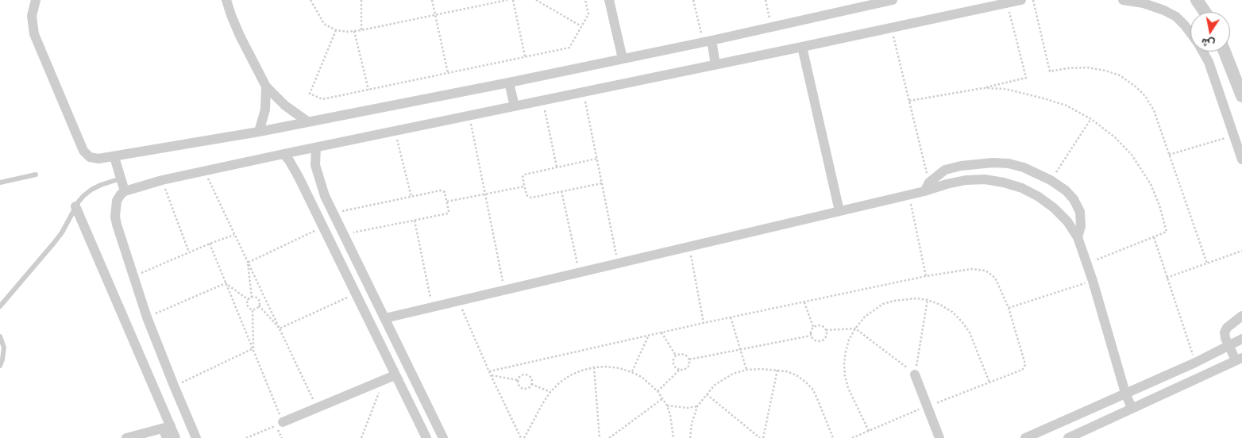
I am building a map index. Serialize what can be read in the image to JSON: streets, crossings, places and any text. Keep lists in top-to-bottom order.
{
  "north": "bottom"
}
